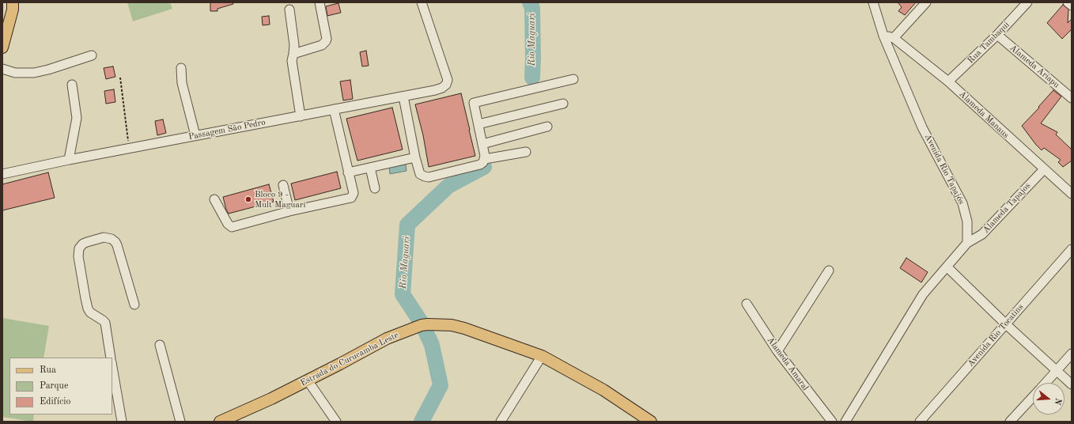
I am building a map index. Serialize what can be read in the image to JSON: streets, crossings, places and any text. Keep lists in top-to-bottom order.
{
  "streets": {
    "main road": ["Estrada do Curucamba Leste"],
    "street": [
      "Rua Tambaqui",
      "Alameda Ariapu",
      "Alameda Manaus",
      "Passagem São Pedro",
      "Avenida Rio Tapajós",
      "Alameda Tapajos",
      "Avenida Rio Tocatins",
      "Alameda Amaral"
    ]
  },
  "crossings": [
    ["Rua Tambaqui", "Alameda Ariapu"],
    ["Rua Tambaqui", "Alameda Manaus"],
    ["Alameda Manaus", "Alameda Tapajos"],
    ["Avenida Rio Tapajós", "Alameda Tapajos"]
  ],
  "water": ["Rio Maguari"],
  "places": ["Bloco 9 - Mult Maguari"],
  "legend": ["Rua", "Parque", "Edifício"],
  "north": "right"
}
